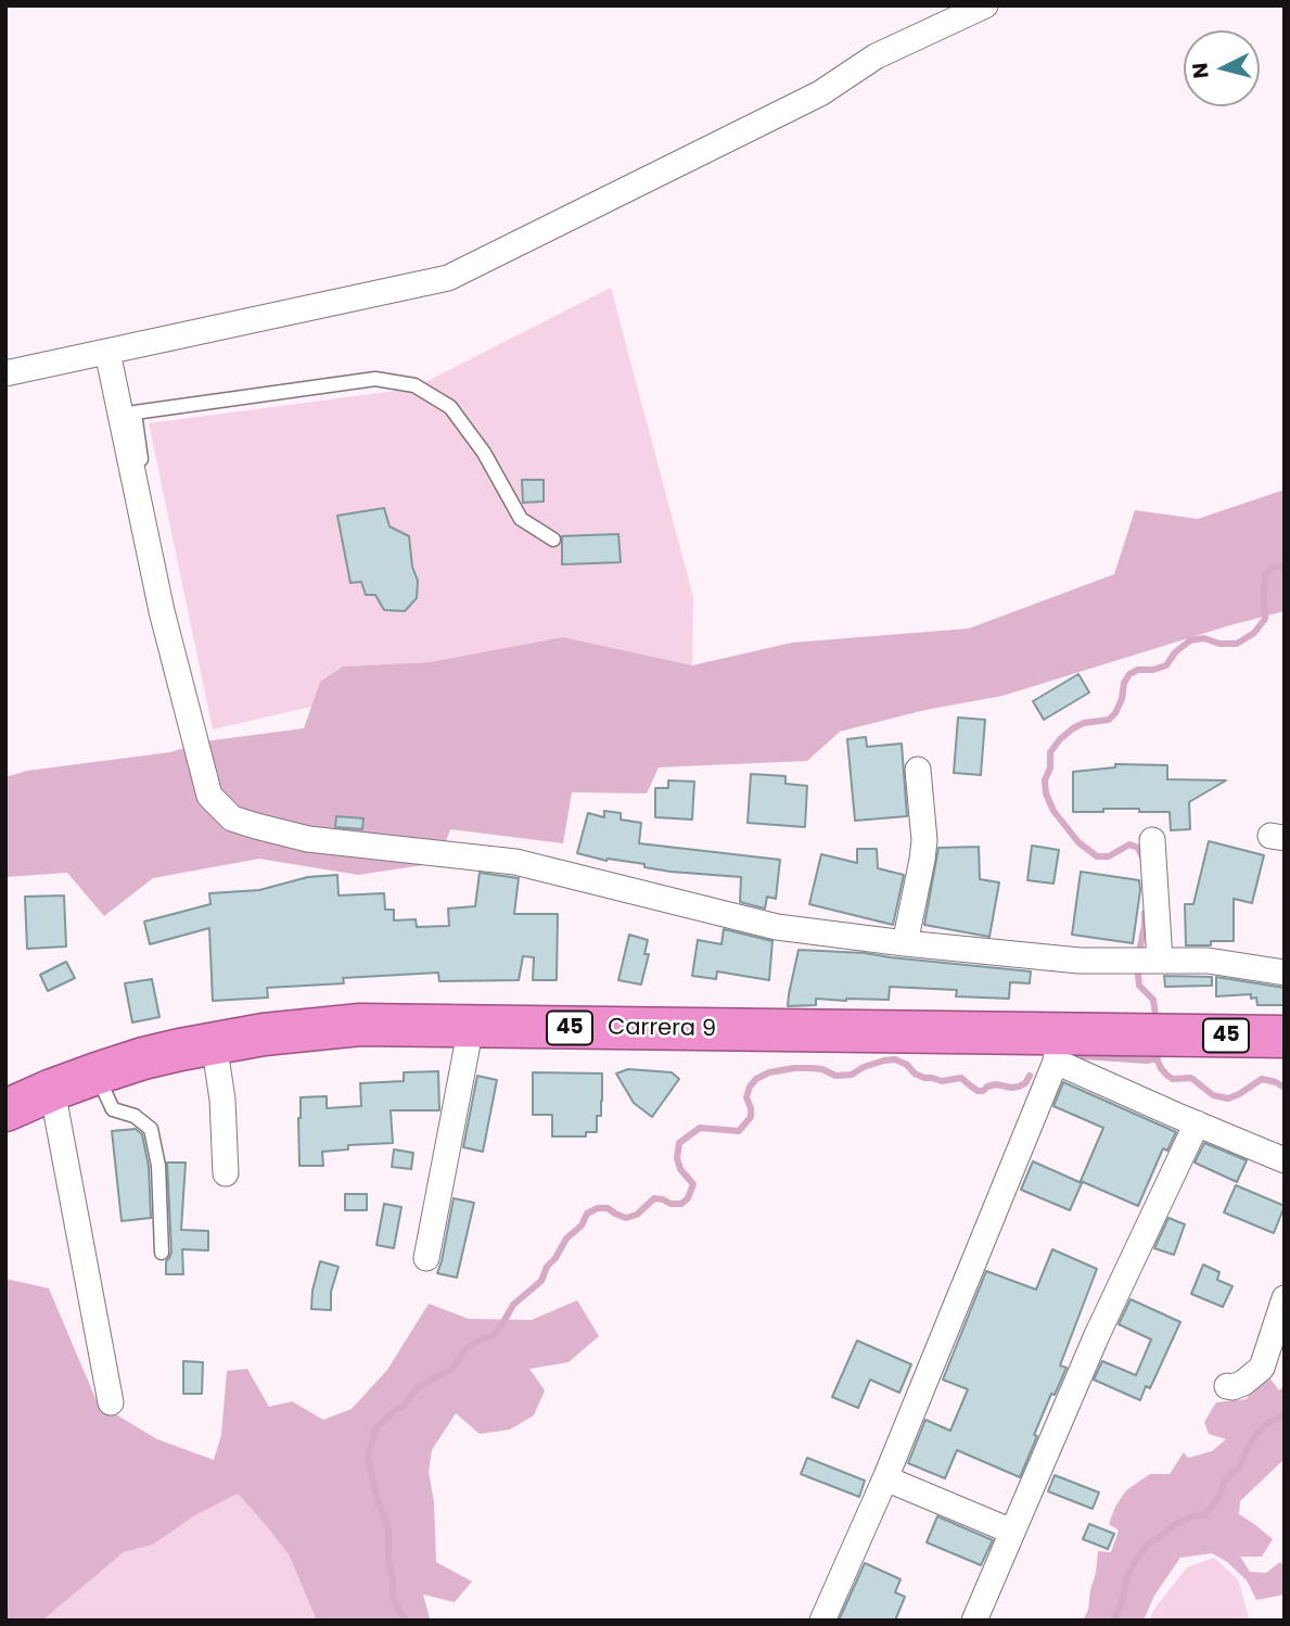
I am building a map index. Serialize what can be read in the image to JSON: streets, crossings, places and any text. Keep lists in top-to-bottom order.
{
  "streets": {
    "highway": ["45", "Carrera 9"]
  },
  "north": "left"
}
